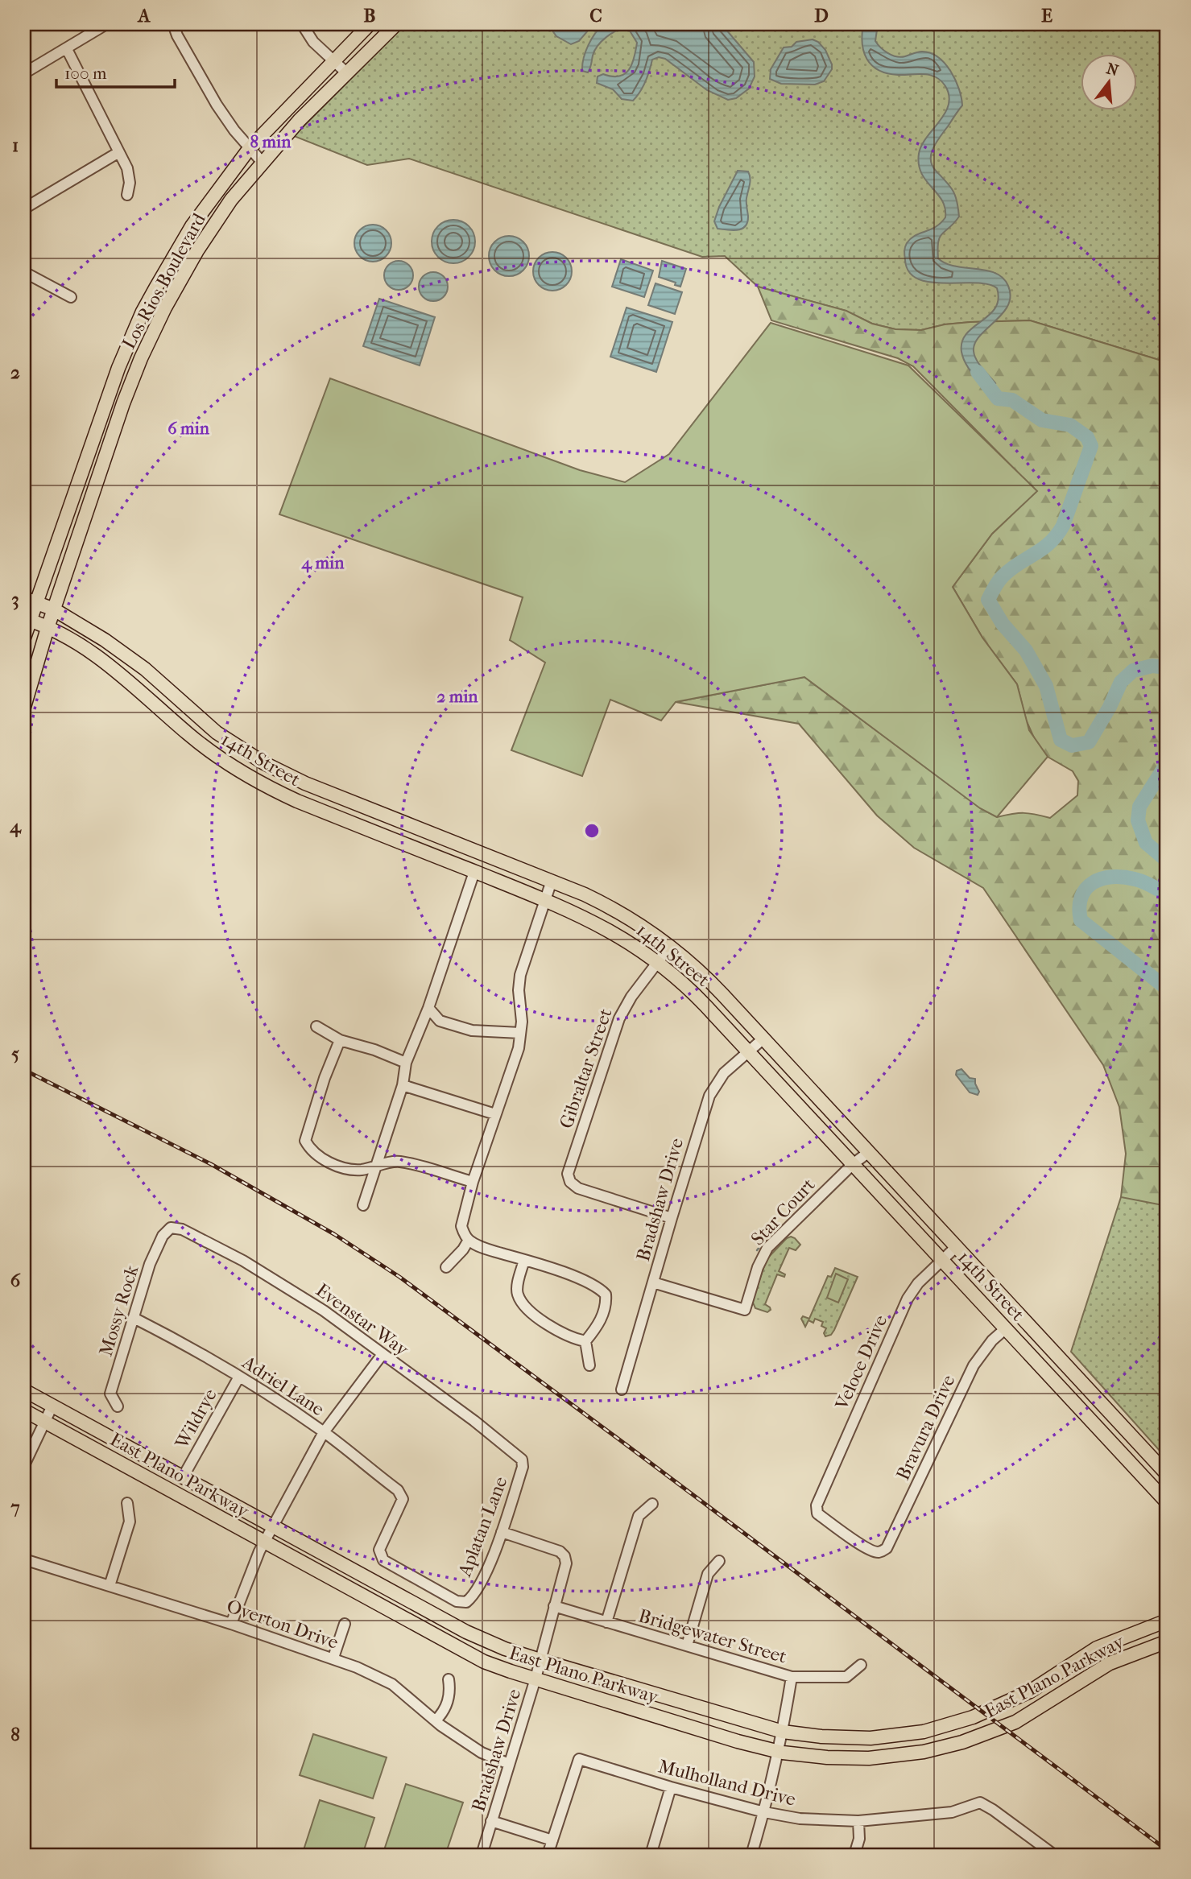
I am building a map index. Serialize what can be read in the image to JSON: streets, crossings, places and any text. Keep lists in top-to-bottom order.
{
  "streets": {
    "main road": ["Los Rios Boulevard", "14th Street", "East Plano Parkway"],
    "street": [
      "Gibraltar Street",
      "Bradshaw Drive",
      "Star Court",
      "Mossy Rock",
      "Evenstar Way",
      "Veloce Drive",
      "Adriel Lane",
      "Wildrye",
      "Bravura Drive",
      "Aplatan Lane",
      "Overton Drive",
      "Bridgewater Street",
      "Mulholland Drive"
    ]
  },
  "crossings": [
    ["Los Rios Boulevard", "14th Street"],
    ["14th Street", "Gibraltar Street"],
    ["14th Street", "Bradshaw Drive"],
    ["14th Street", "Star Court"],
    ["14th Street", "Veloce Drive"],
    ["14th Street", "Bravura Drive"],
    ["Gibraltar Street", "Bradshaw Drive"],
    ["Bradshaw Drive", "Star Court"],
    ["Bradshaw Drive", "East Plano Parkway"],
    ["Bradshaw Drive", "Aplatan Lane"],
    ["Bradshaw Drive", "Overton Drive"],
    ["Bradshaw Drive", "Bridgewater Street"],
    ["Mossy Rock", "Evenstar Way"],
    ["Mossy Rock", "Adriel Lane"],
    ["Evenstar Way", "Aplatan Lane"],
    ["Veloce Drive", "Bravura Drive"],
    ["Adriel Lane", "Wildrye"],
    ["Adriel Lane", "Aplatan Lane"],
    ["Wildrye", "East Plano Parkway"]
  ],
  "scale_bar": "100 m",
  "north": "top",
  "grid": {
    "columns": [
      "A",
      "B",
      "C",
      "D",
      "E"
    ],
    "rows": [
      "1",
      "2",
      "3",
      "4",
      "5",
      "6",
      "7",
      "8"
    ]
  },
  "rings": [
    "8 min",
    "6 min",
    "4 min",
    "2 min"
  ]
}
